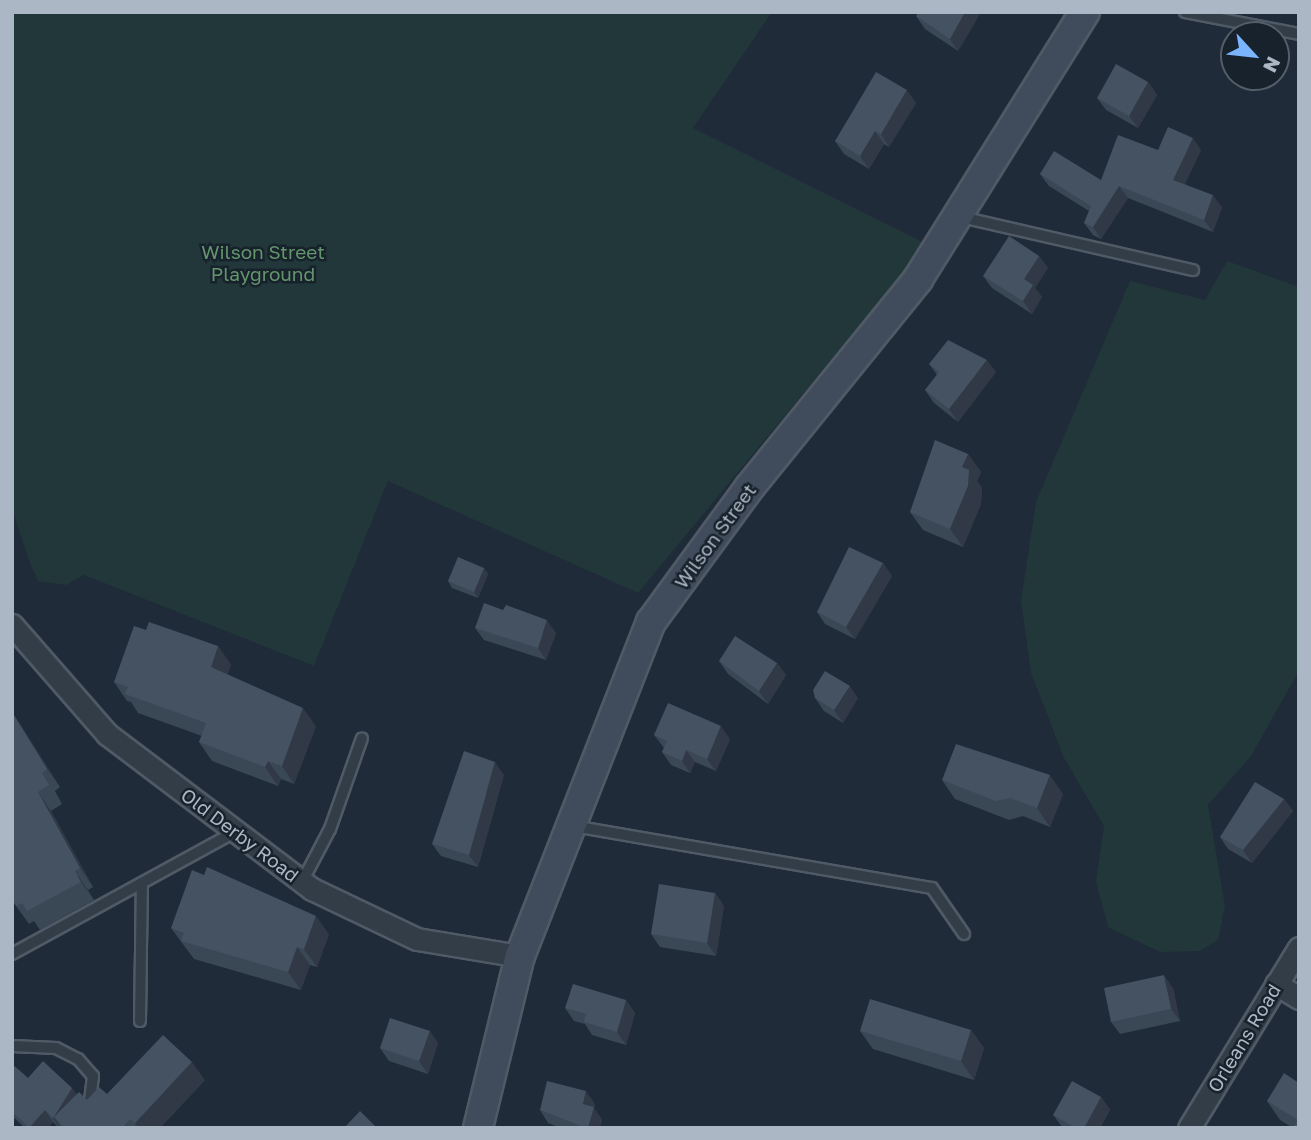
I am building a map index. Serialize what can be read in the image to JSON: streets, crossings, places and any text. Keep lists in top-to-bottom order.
{
  "streets": {
    "street": ["Wilson Street", "Old Derby Road", "Orleans Road"]
  },
  "crossings": [
    ["Wilson Street", "Old Derby Road"]
  ],
  "parks": ["Wilson Street Playground"],
  "north": "bottom right"
}
